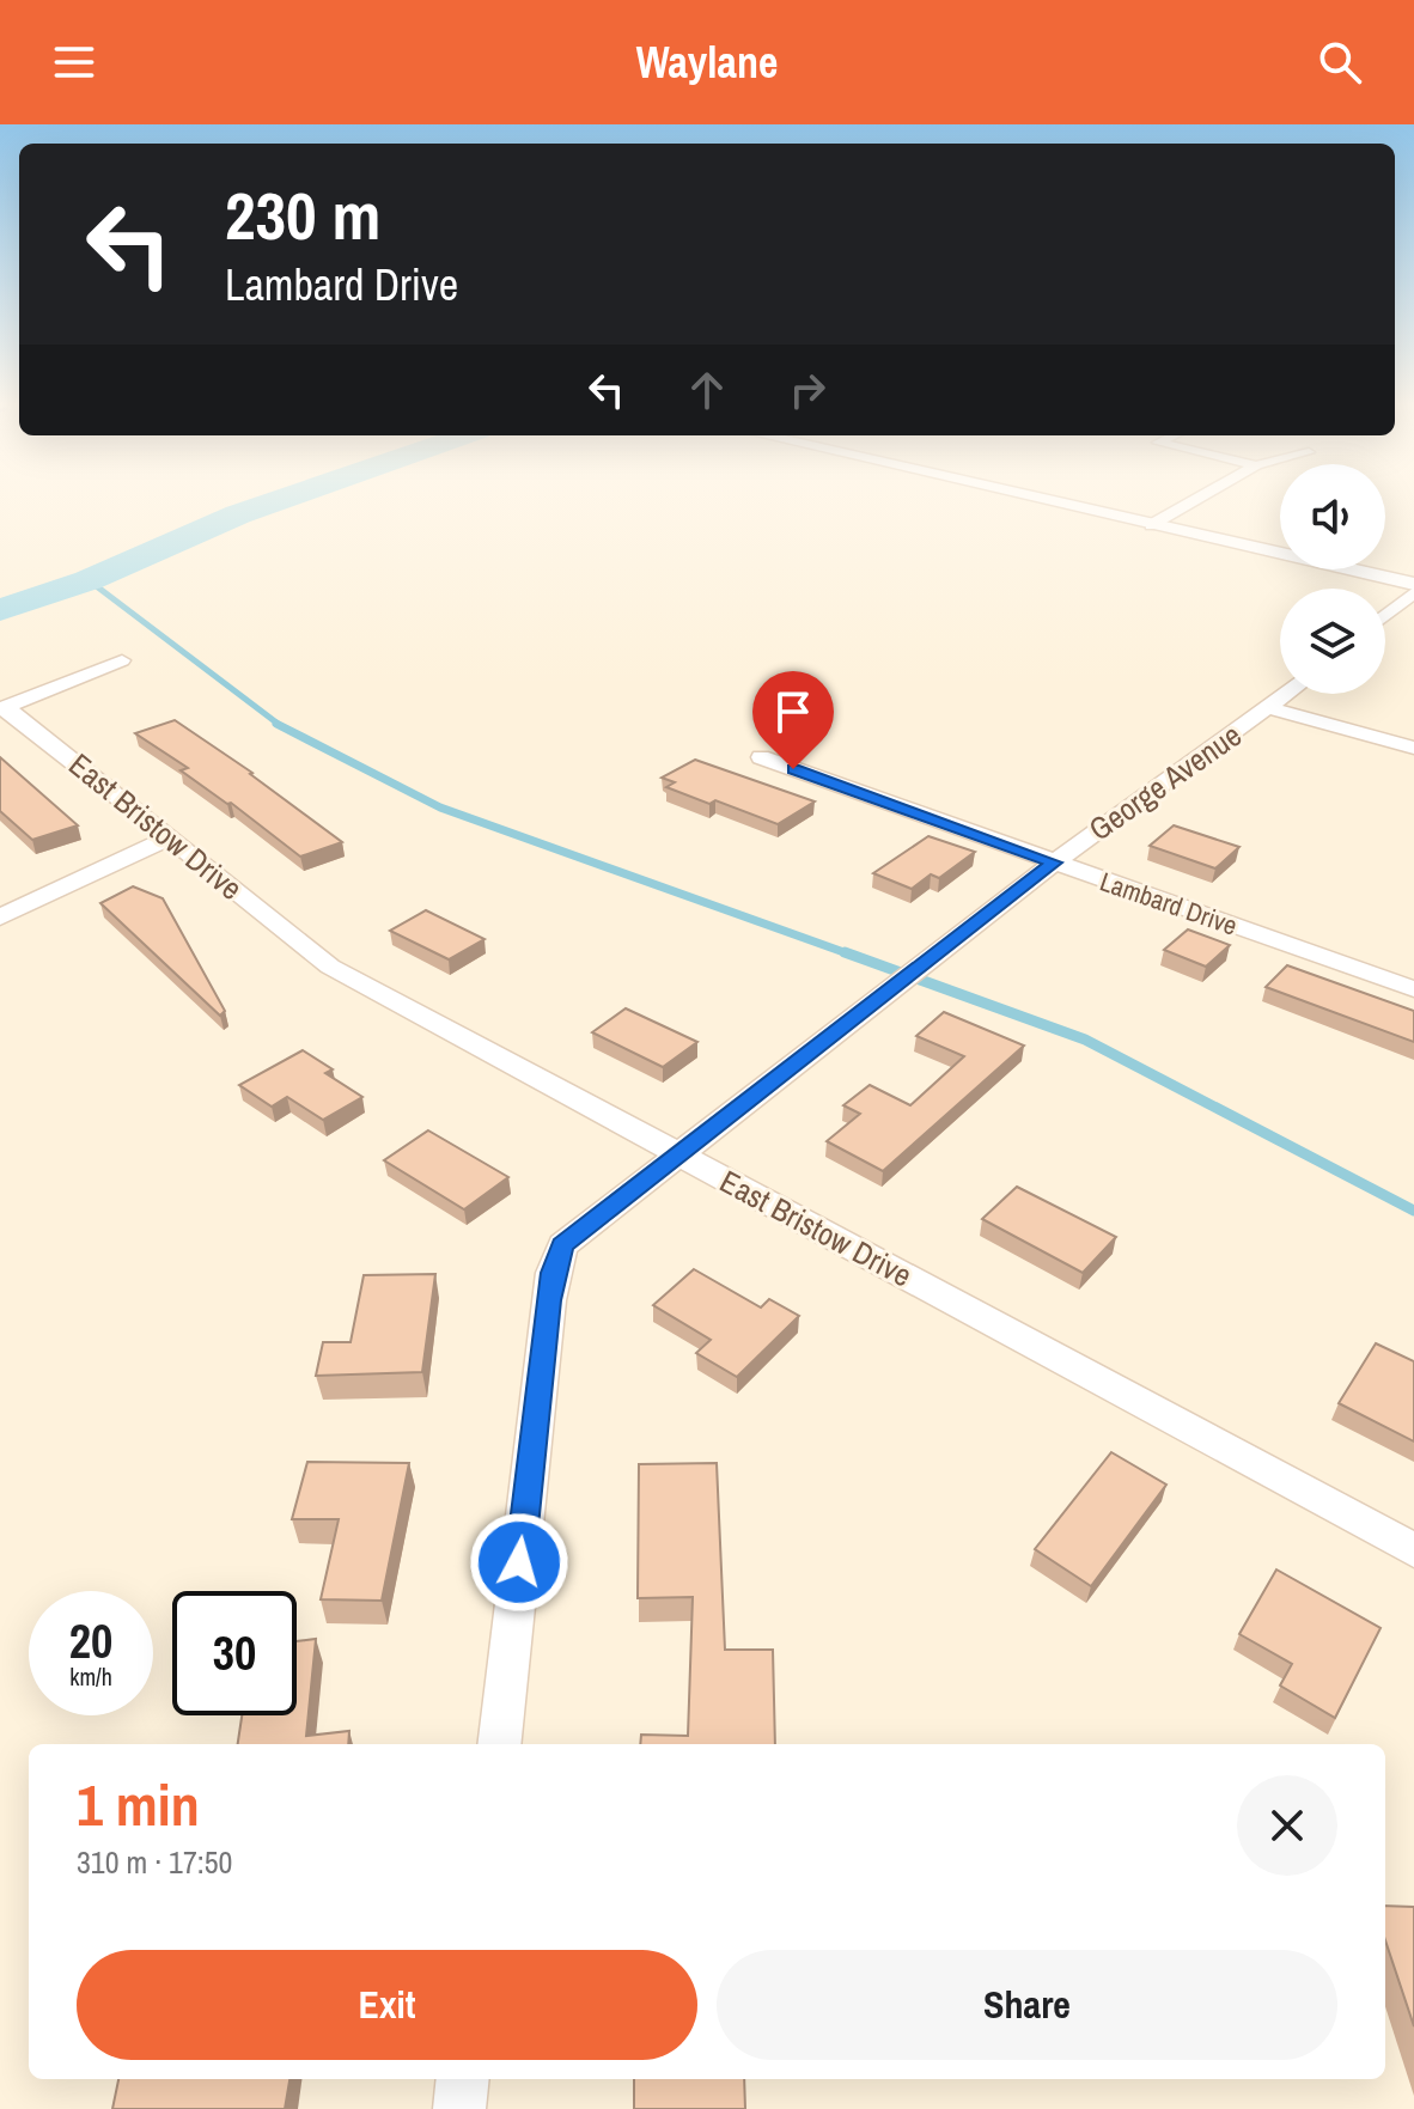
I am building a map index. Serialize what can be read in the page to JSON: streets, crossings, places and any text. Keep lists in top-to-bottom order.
{
  "streets": {
    "street": ["George Avenue", "East Bristow Drive", "Lambard Drive"]
  },
  "crossings": [
    ["George Avenue", "East Bristow Drive"],
    ["George Avenue", "Lambard Drive"]
  ],
  "page": {
    "header": "Waylane",
    "turn": ["230 m", "Lambard Drive"],
    "speed": "20 km/h",
    "limit": "30",
    "heading": ["1 min", "310 m · 17:50"],
    "buttons": ["Exit", "Share"]
  }
}
